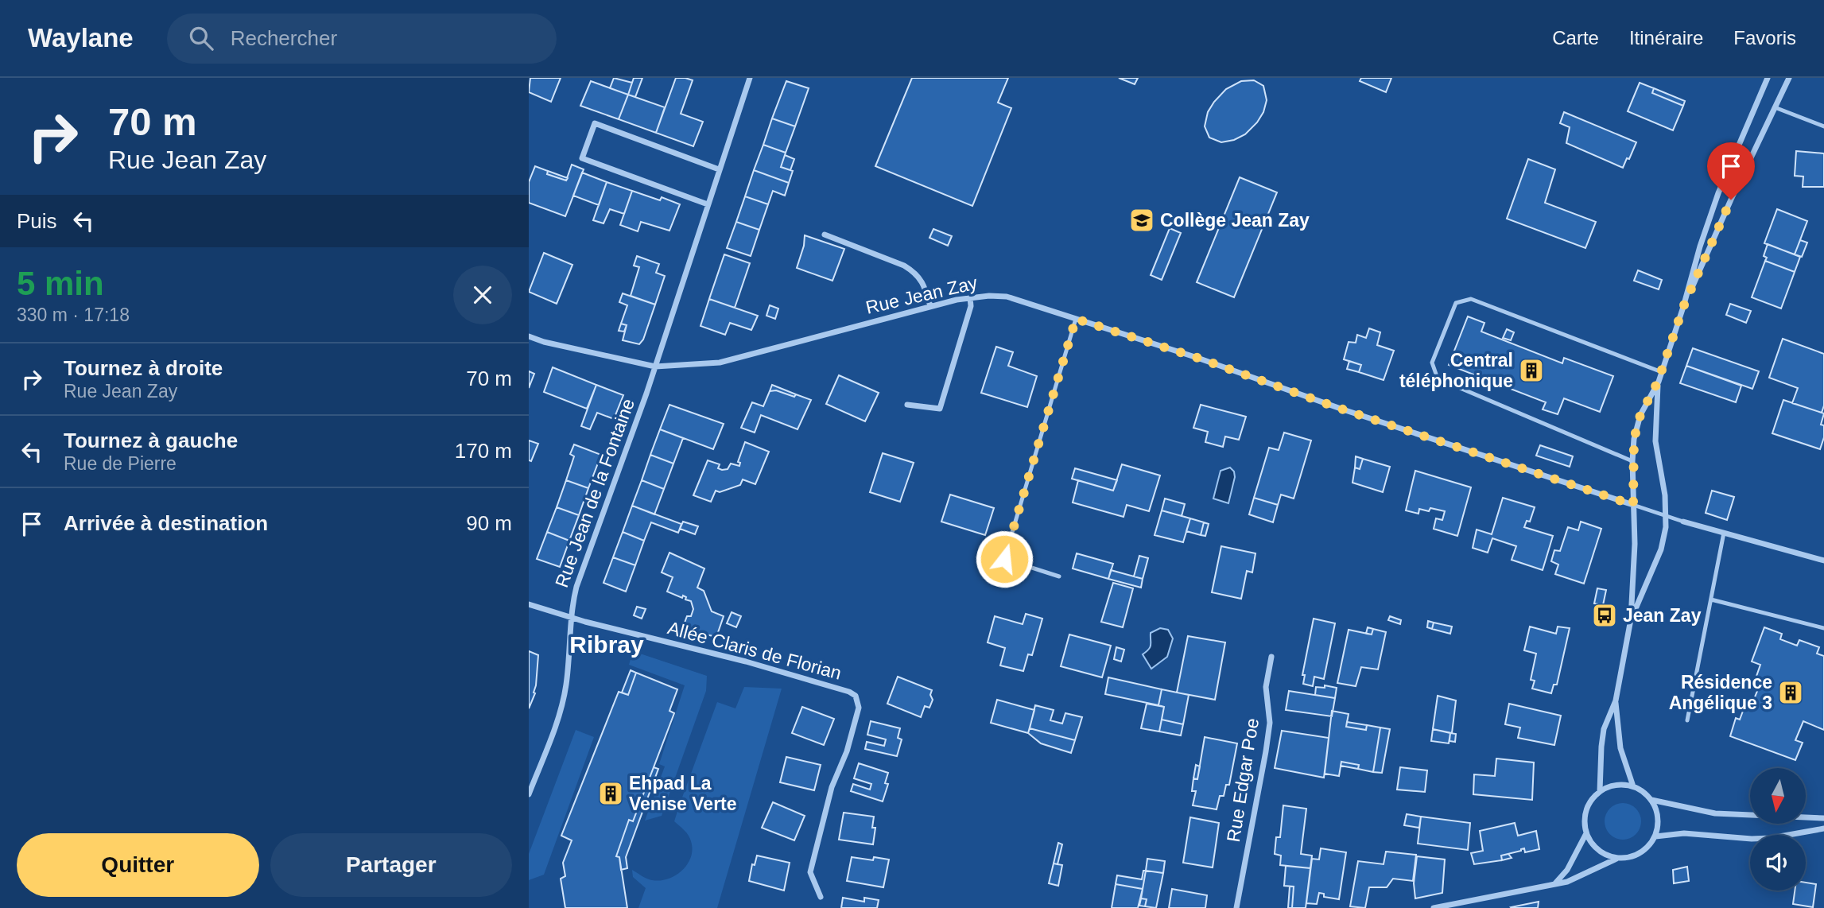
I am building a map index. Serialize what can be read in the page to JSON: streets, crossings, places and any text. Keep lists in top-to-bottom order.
{
  "streets": {
    "street": [
      "Rue Jean Zay",
      "Rue Jean de la Fontaine",
      "Allée Claris de Florian",
      "Rue Edgar Poe"
    ]
  },
  "crossings": [
    ["Rue Jean Zay", "Rue Jean de la Fontaine"],
    ["Rue Jean de la Fontaine", "Allée Claris de Florian"]
  ],
  "districts": ["Ribray"],
  "places": {
    "school or university": ["Collège Jean Zay"],
    "building": ["Central téléphonique", "Résidence Angélique 3", "Ehpad La Venise Verte"],
    "bus stop": ["Jean Zay"]
  },
  "north": "bottom",
  "page": {
    "header": "Waylane",
    "search": "Rechercher",
    "nav": ["Carte", "Itinéraire", "Favoris"],
    "turn": ["70 m", "Rue Jean Zay"],
    "then": "Puis",
    "heading": ["5 min", "330 m · 17:18"],
    "list": [
      {
        "name": "Tournez à droite",
        "note": "Rue Jean Zay",
        "value": "70 m"
      },
      {
        "name": "Tournez à gauche",
        "note": "Rue de Pierre",
        "value": "170 m"
      },
      {
        "name": "Arrivée à destination",
        "value": "90 m"
      }
    ],
    "buttons": ["Quitter", "Partager"]
  }
}
